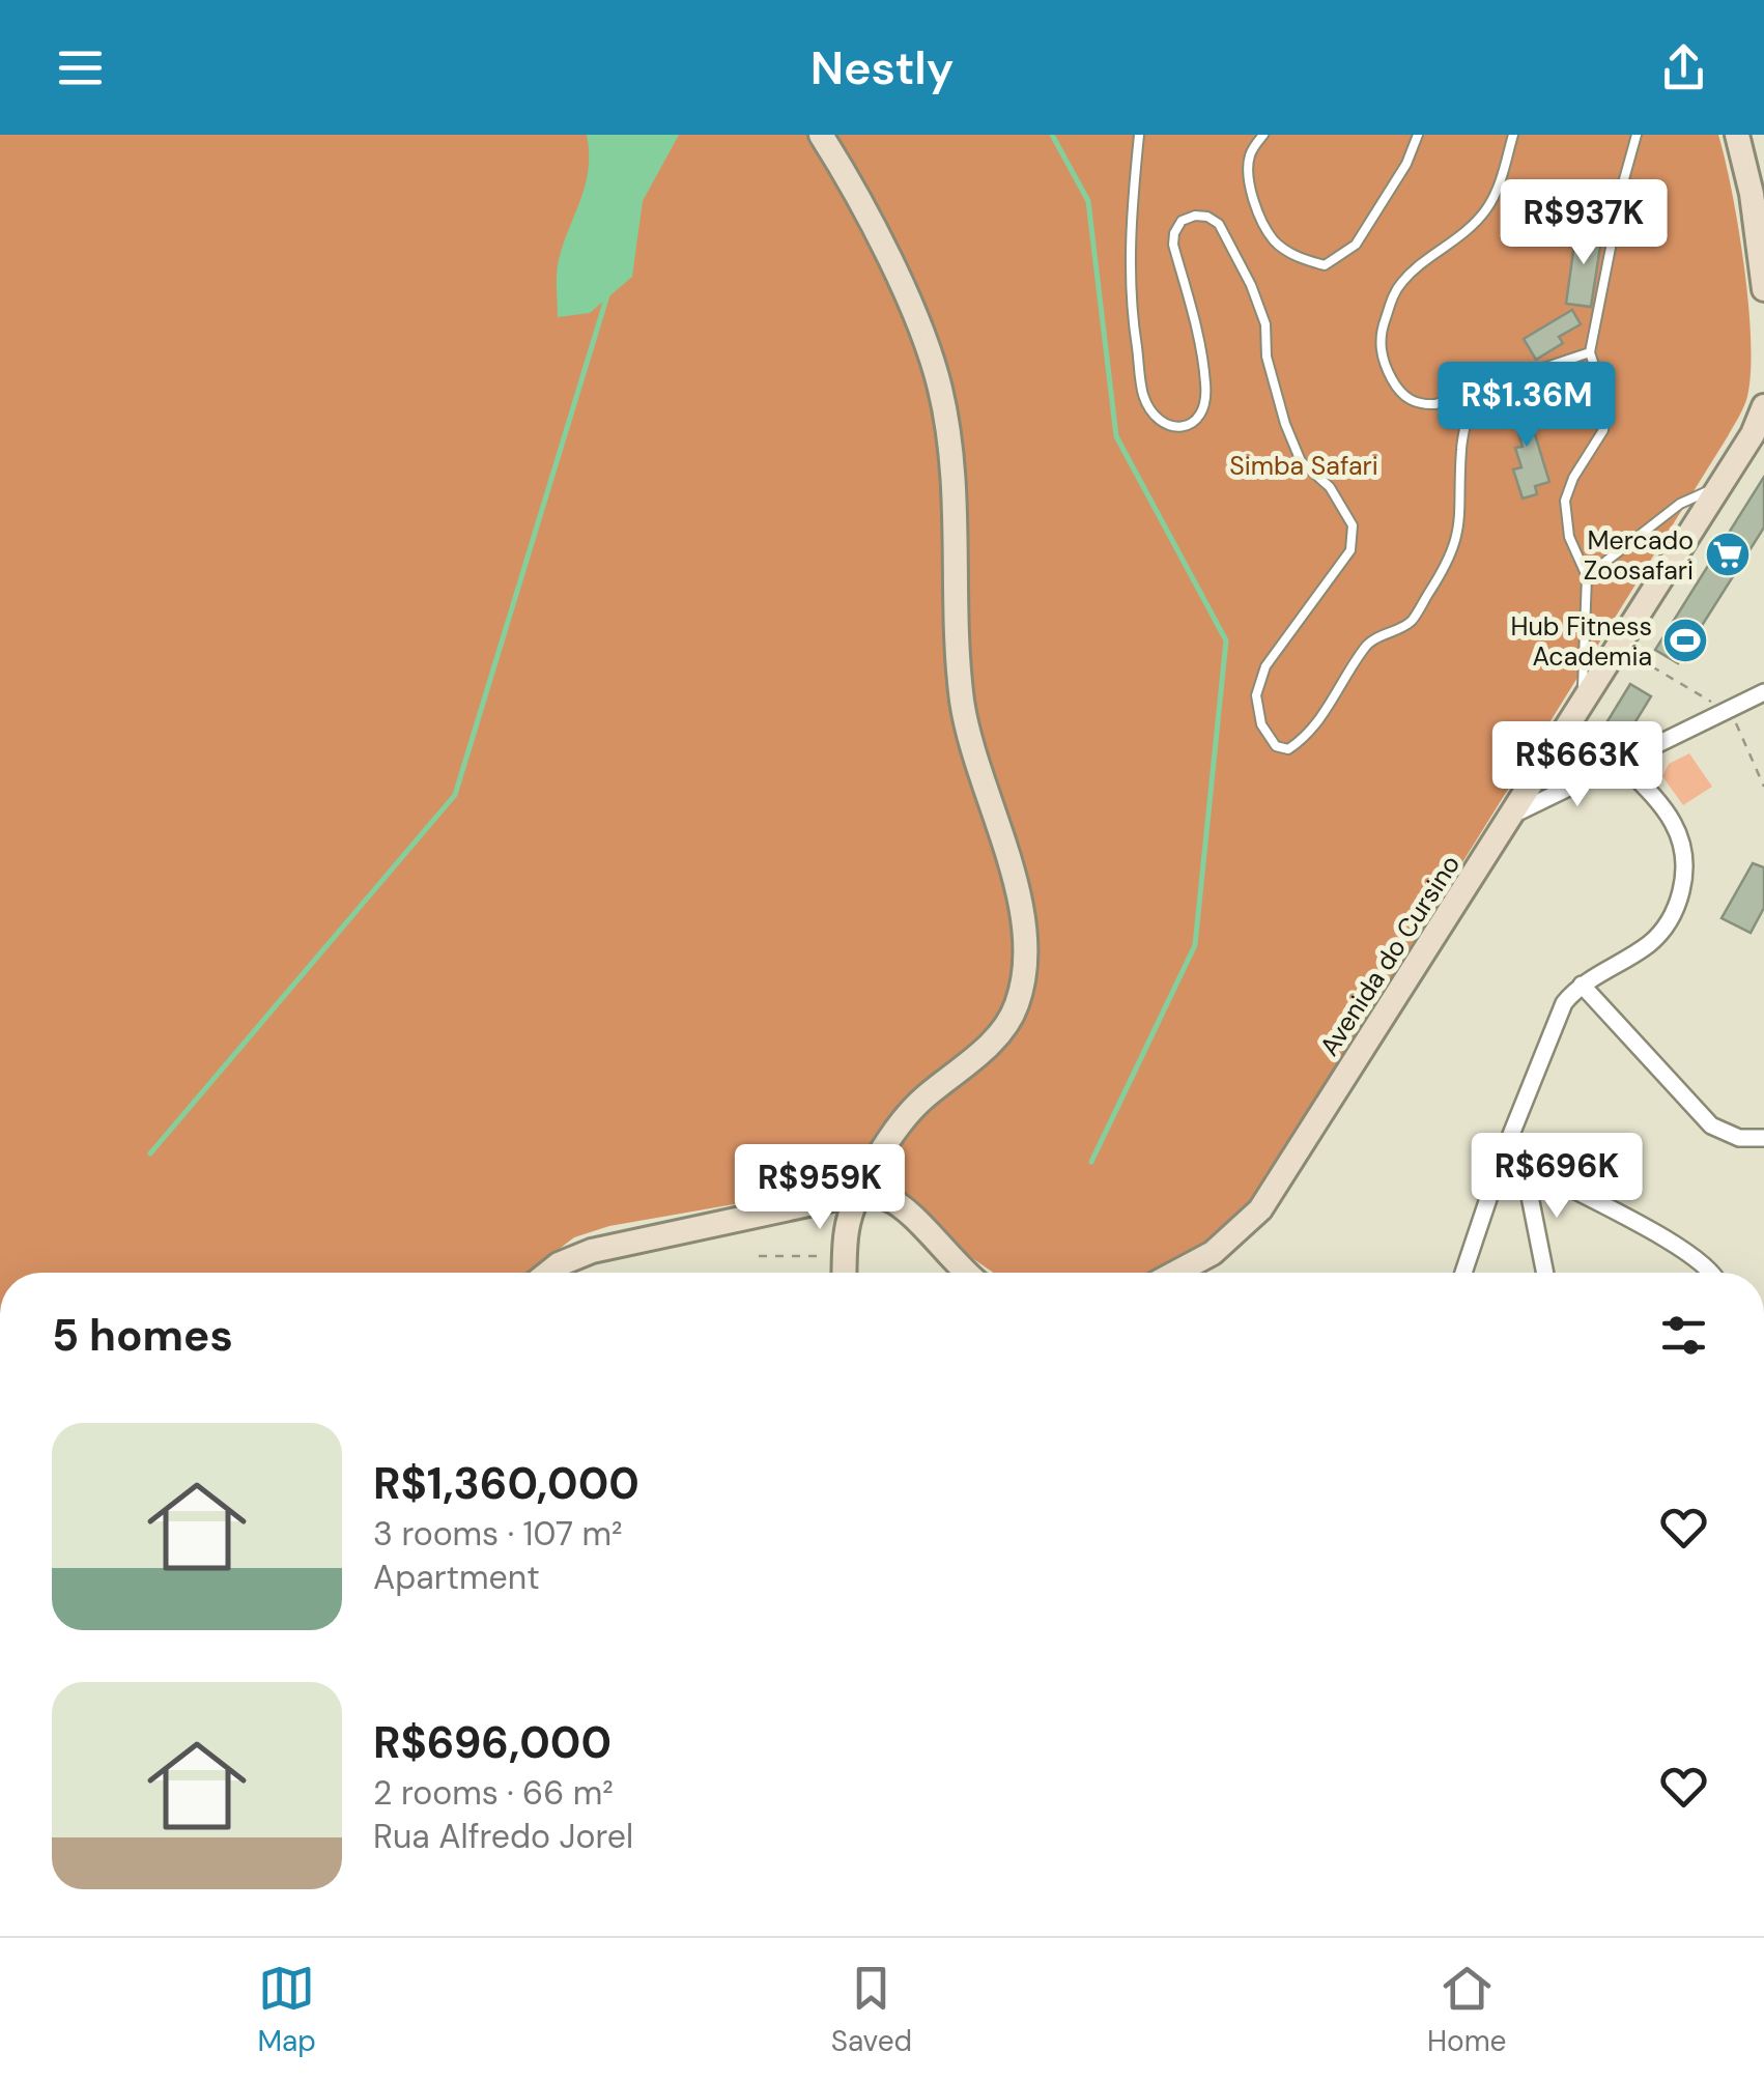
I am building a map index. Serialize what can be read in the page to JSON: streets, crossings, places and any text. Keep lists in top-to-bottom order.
{
  "streets": {
    "main road": ["Avenida do Cursino"]
  },
  "parks": ["Simba Safari"],
  "places": {
    "supermarket": ["Mercado Zoosafari"],
    "sports": ["Hub Fitness Academia"]
  },
  "page": {
    "header": "Nestly",
    "price": [
      "R$937K",
      "R$1.36M",
      "R$663K",
      "R$696K",
      "R$959K"
    ],
    "heading": "5 homes",
    "list": [
      {
        "name": "R$1,360,000",
        "note": "3 rooms · 107 m² · Apartment"
      },
      {
        "name": "R$696,000",
        "note": "2 rooms · 66 m² · Rua Alfredo Jorel"
      }
    ],
    "tabs": ["Map", "Saved", "Home"]
  }
}
